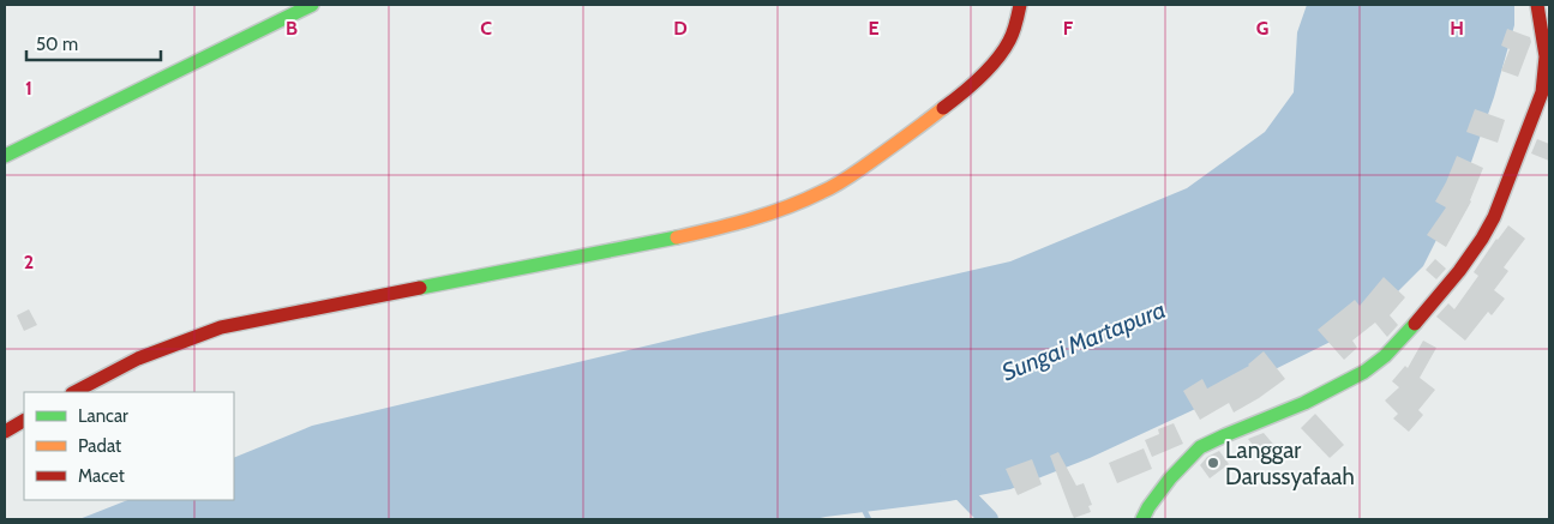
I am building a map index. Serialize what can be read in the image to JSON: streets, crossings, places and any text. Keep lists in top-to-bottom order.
{
  "water": ["Sungai Martapura"],
  "places": ["Langgar Darussyafaah"],
  "legend": ["Lancar", "Padat", "Macet"],
  "scale_bar": "50 m",
  "grid": {
    "columns": [
      "B",
      "C",
      "D",
      "E",
      "F",
      "G",
      "H"
    ],
    "rows": ["1", "2"]
  }
}
